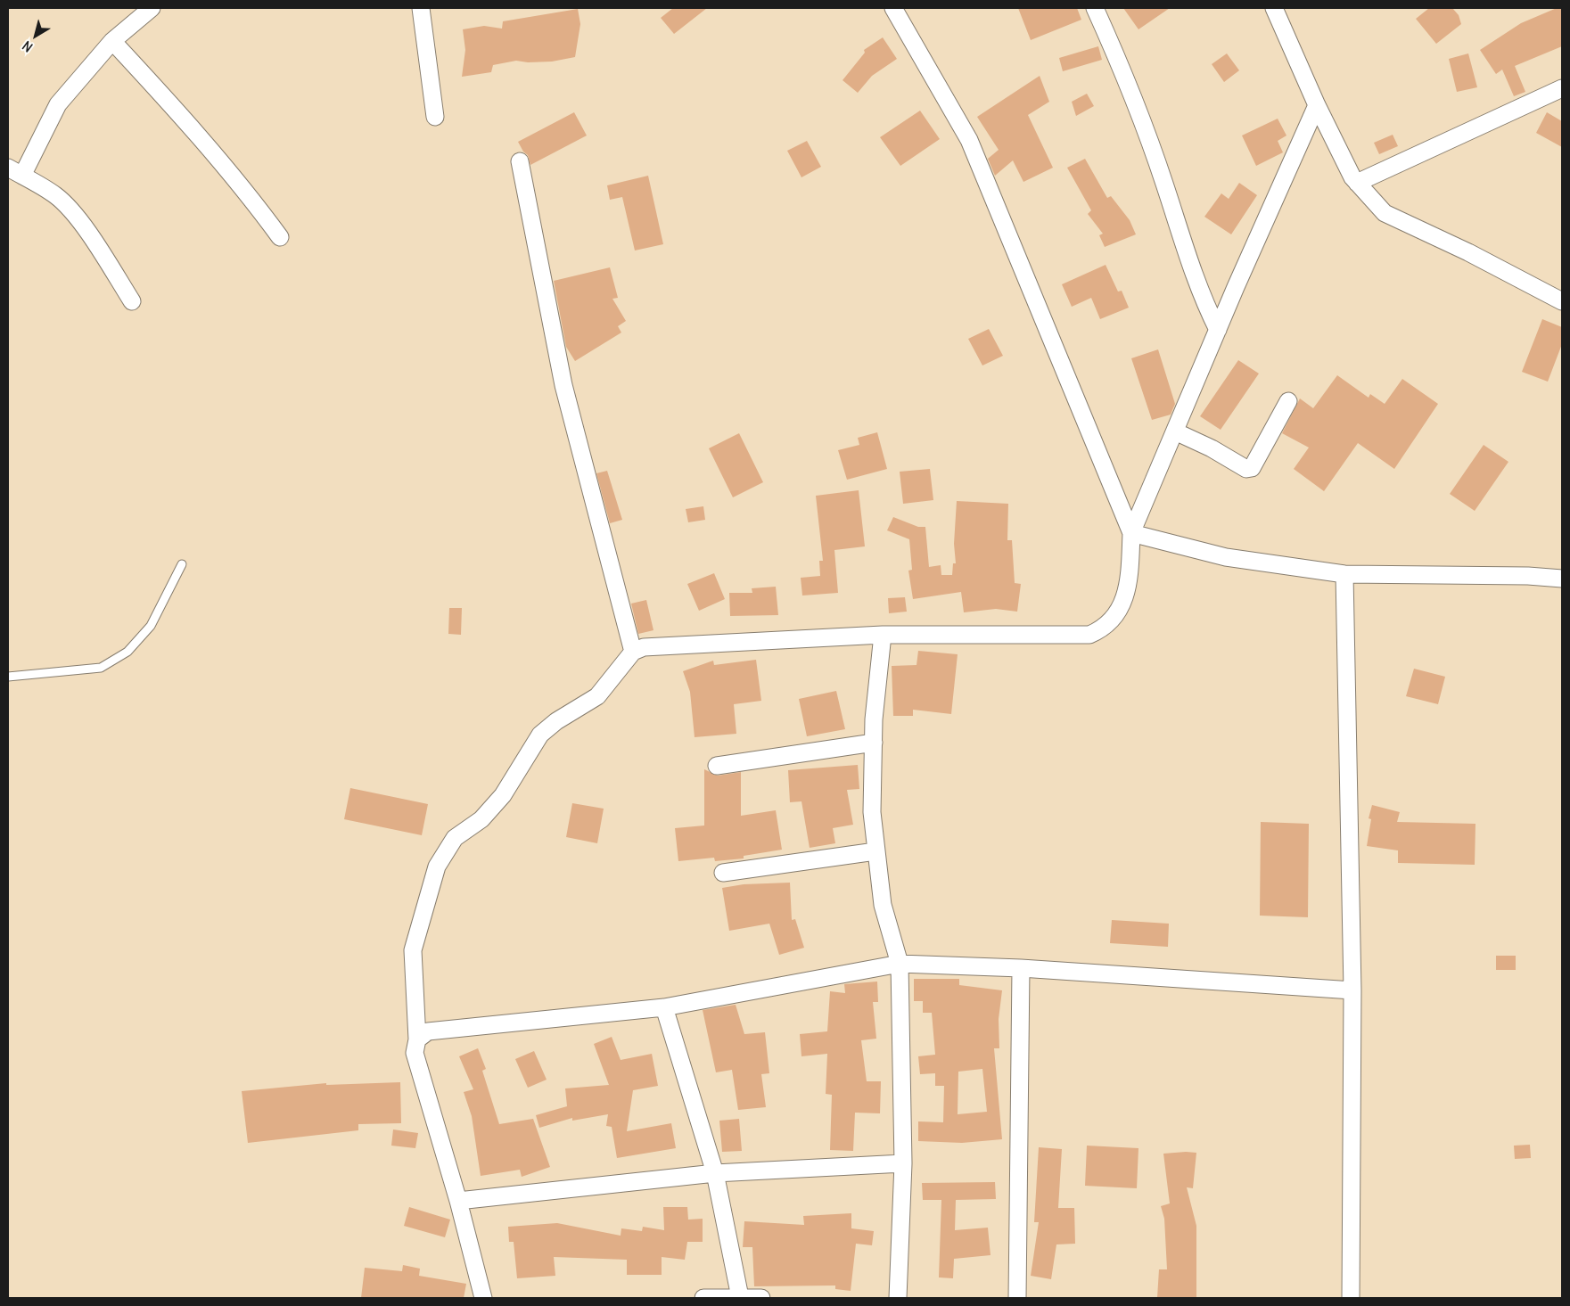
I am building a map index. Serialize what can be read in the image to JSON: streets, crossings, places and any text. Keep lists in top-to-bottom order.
{
  "north": "bottom left"
}
